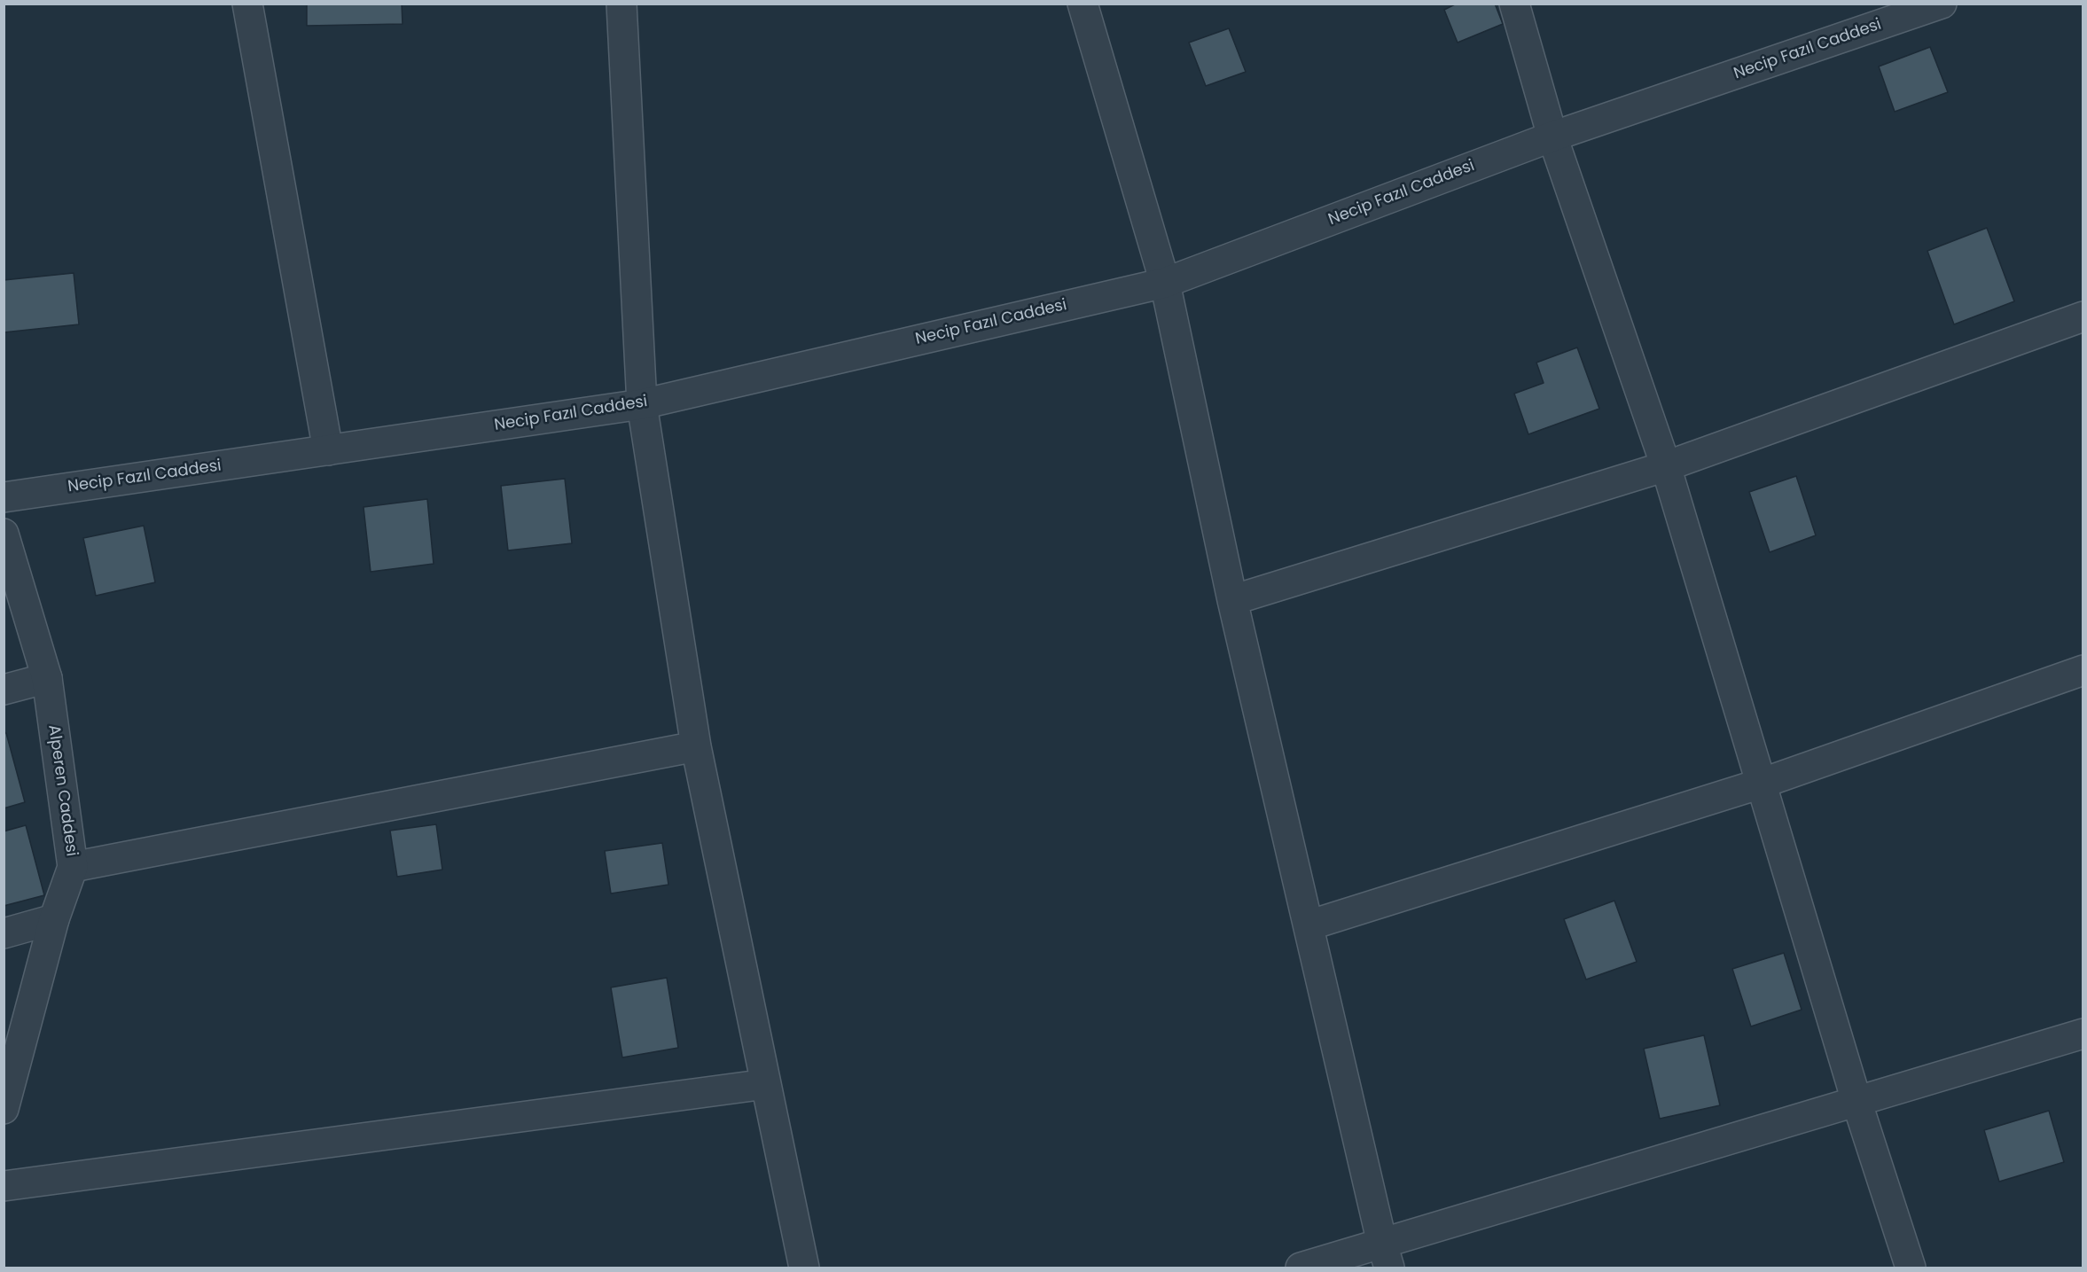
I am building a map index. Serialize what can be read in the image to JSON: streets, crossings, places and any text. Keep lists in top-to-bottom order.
{
  "streets": {
    "street": ["Necip Fazıl Caddesi", "Alperen Caddesi"]
  }
}
